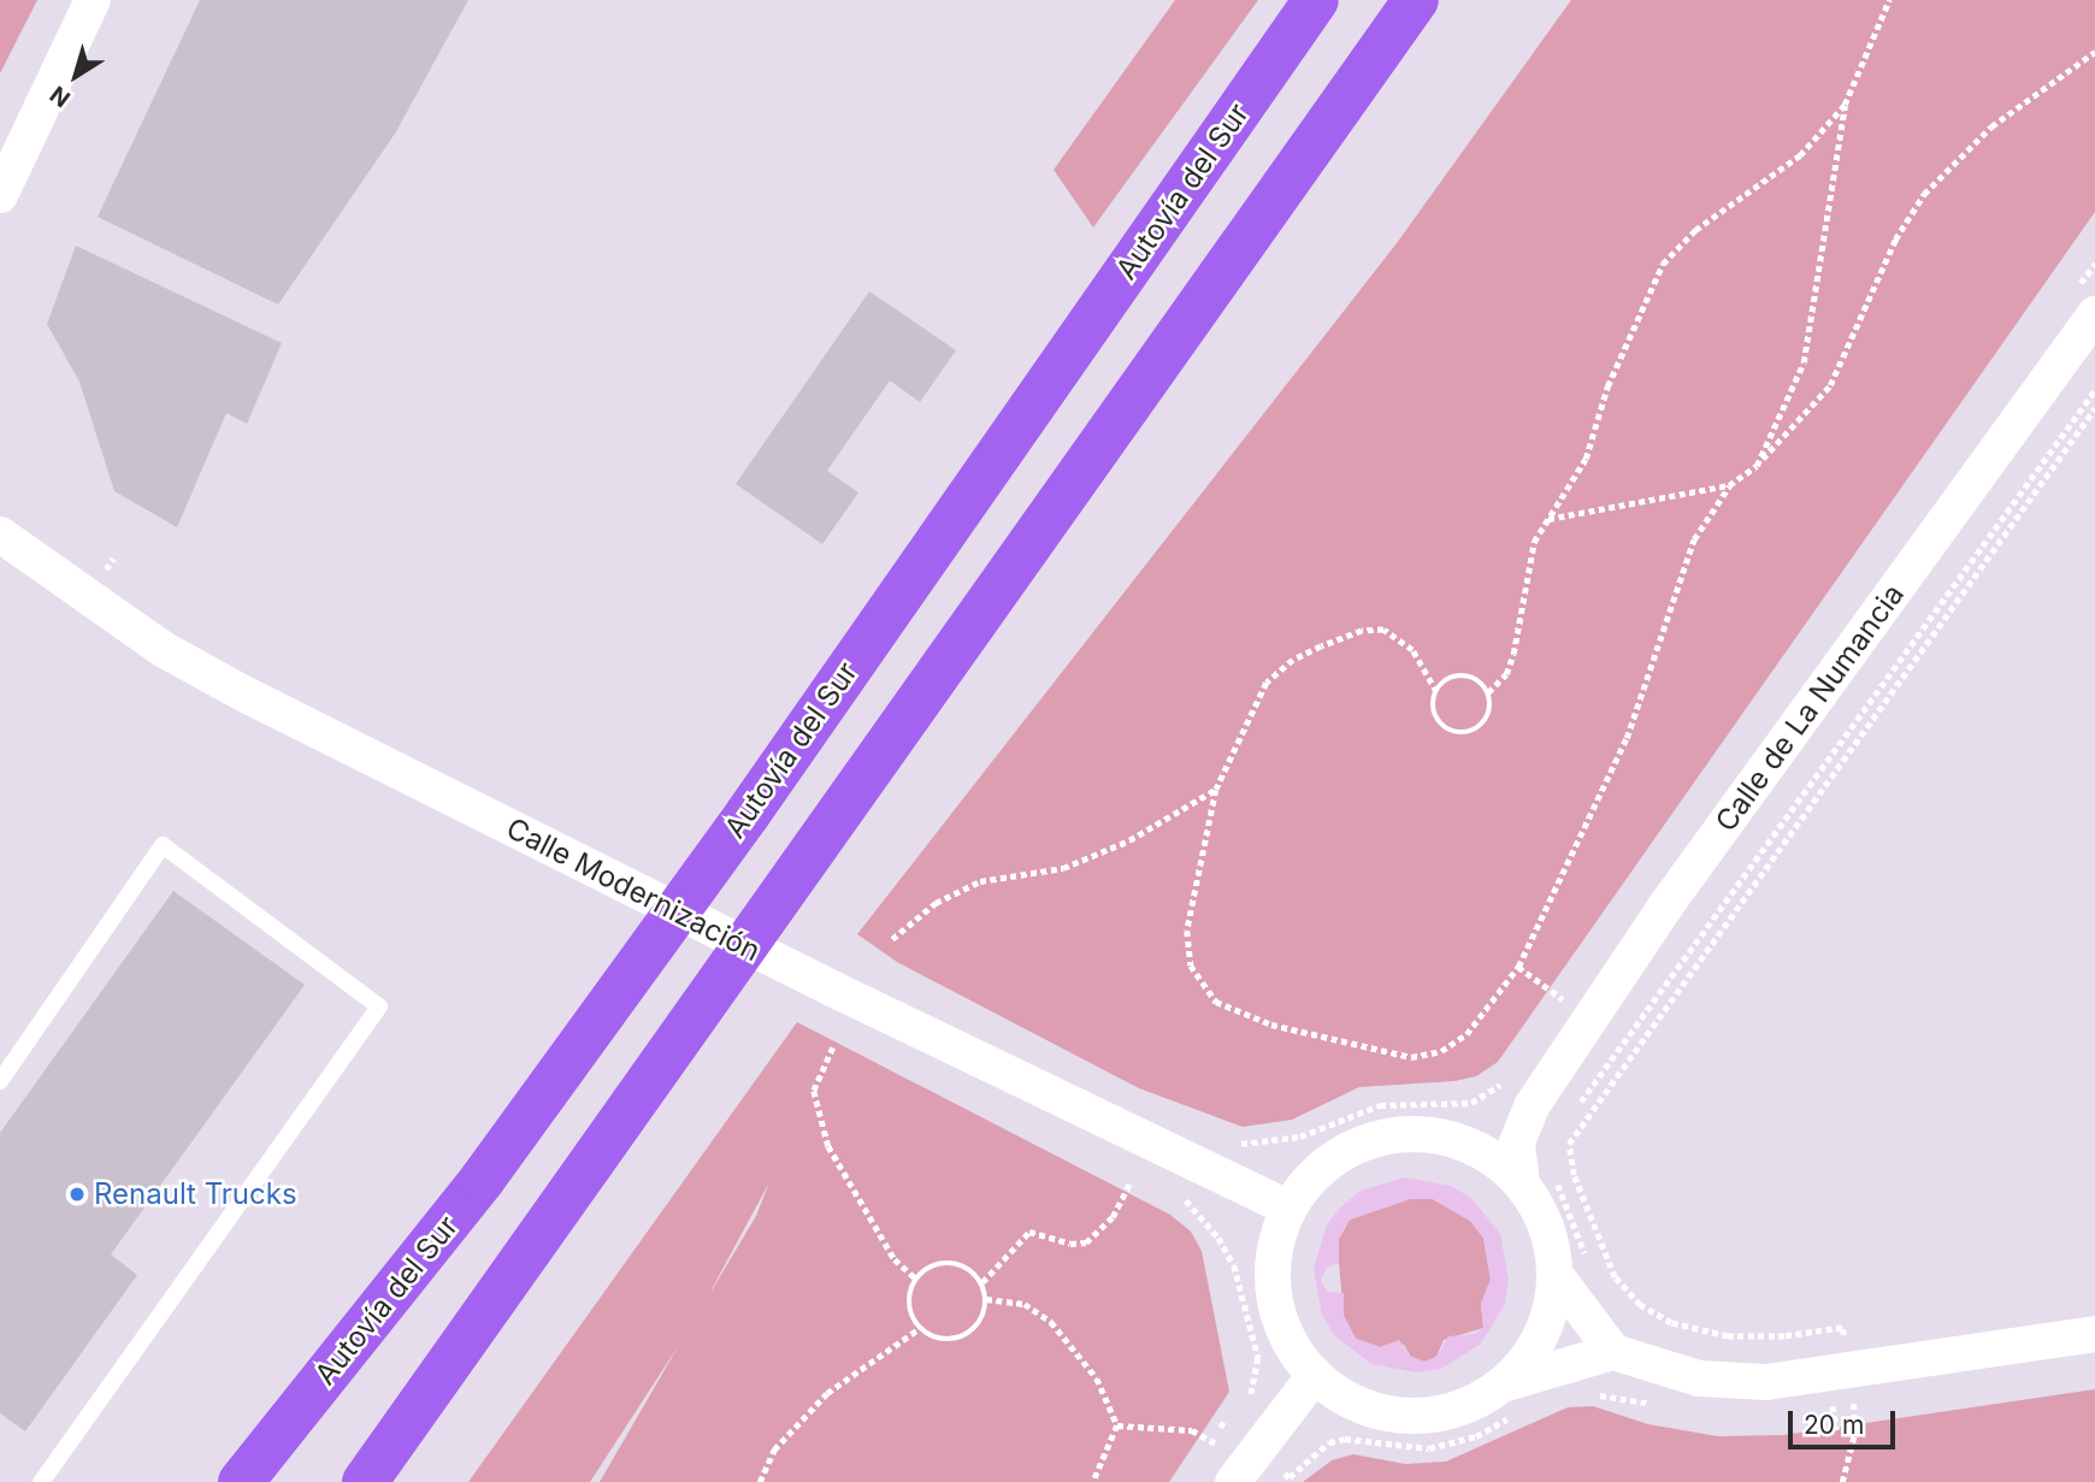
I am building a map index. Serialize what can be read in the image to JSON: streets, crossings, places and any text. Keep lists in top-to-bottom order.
{
  "streets": {
    "highway": ["Autovía del Sur"],
    "street": ["Calle de La Numancia", "Calle Modernización"]
  },
  "crossings": [
    ["Calle de La Numancia", "Calle Modernización"]
  ],
  "places": ["Renault Trucks"],
  "scale_bar": "20 m",
  "north": "bottom left"
}
